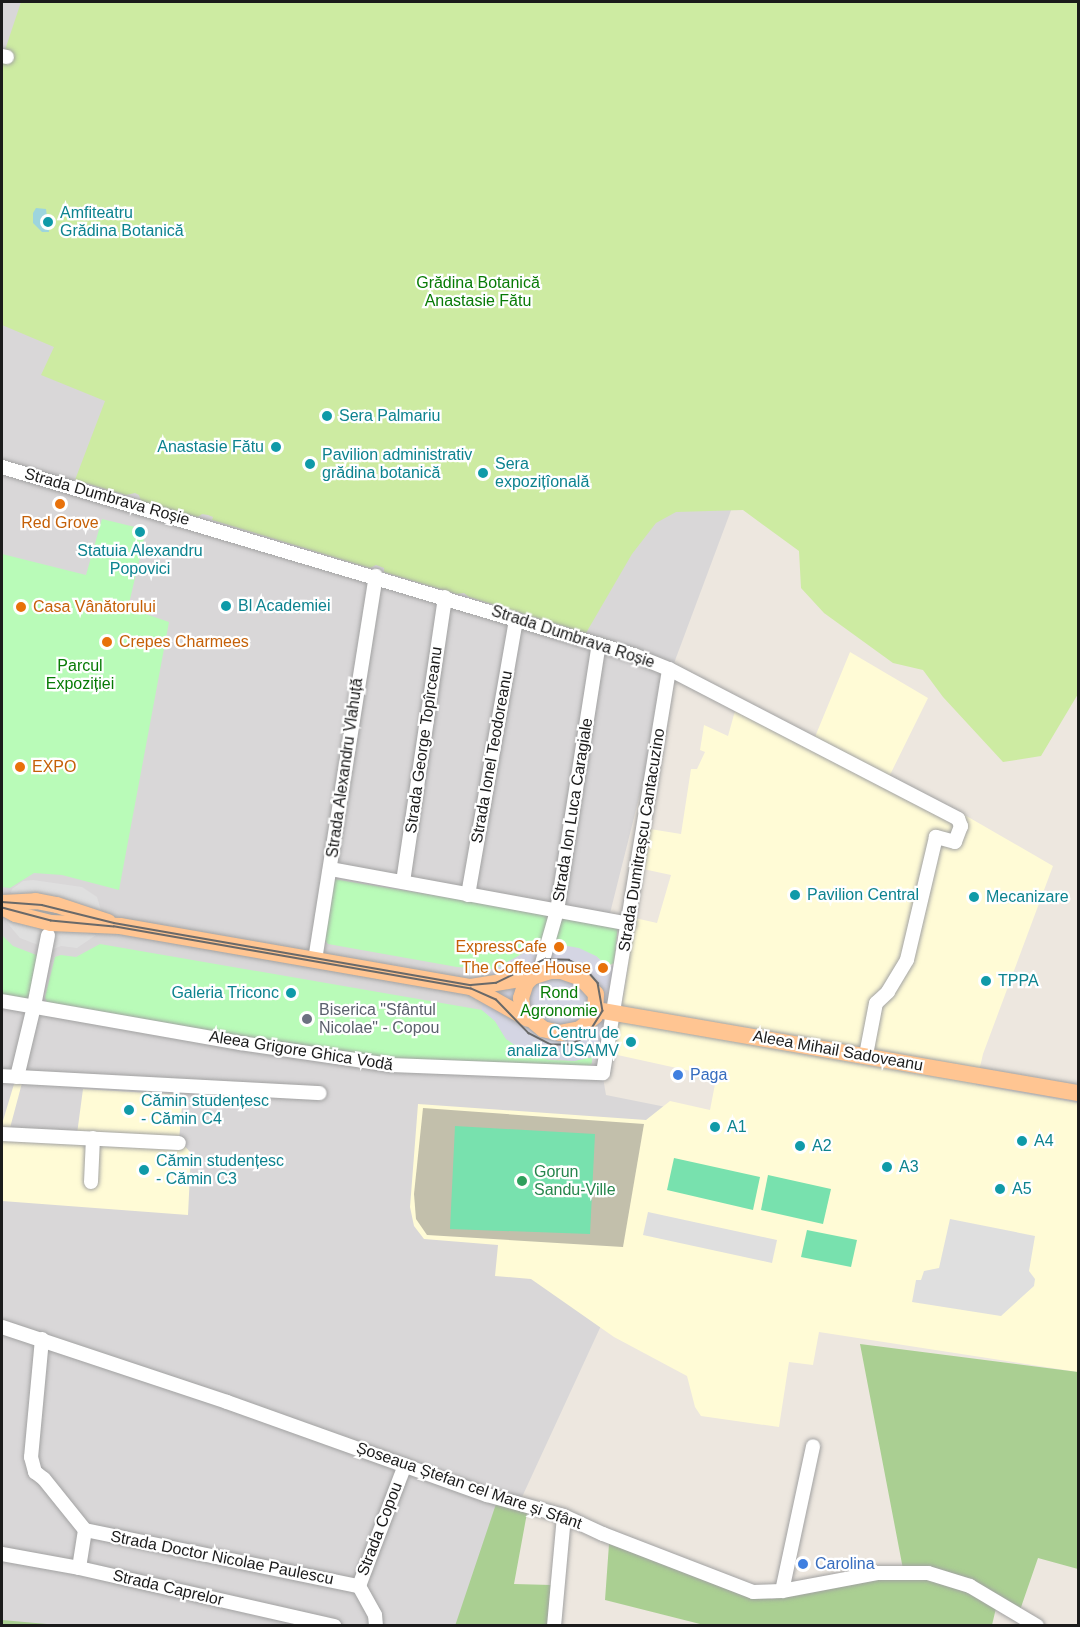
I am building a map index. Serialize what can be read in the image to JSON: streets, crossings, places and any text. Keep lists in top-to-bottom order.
{
  "streets": {
    "main road": ["Aleea Mihail Sadoveanu"],
    "street": [
      "Strada Dumbrava Roșie",
      "Strada George Topîrceanu",
      "Strada Ionel Teodoreanu",
      "Strada Alexandru Vlahuță",
      "Strada Ion Luca Caragiale",
      "Strada Dumitrașcu Cantacuzino",
      "Aleea Grigore Ghica Vodă",
      "Șoseaua Ștefan cel Mare și Sfânt",
      "Strada Copou",
      "Strada Doctor Nicolae Paulescu",
      "Strada Caprelor"
    ]
  },
  "crossings": [
    ["Strada Dumbrava Roșie", "Strada George Topîrceanu"],
    ["Strada Dumbrava Roșie", "Strada Ionel Teodoreanu"],
    ["Strada Dumbrava Roșie", "Strada Alexandru Vlahuță"],
    ["Strada Dumbrava Roșie", "Strada Ion Luca Caragiale"],
    ["Strada Dumbrava Roșie", "Strada Dumitrașcu Cantacuzino"],
    ["Strada Dumbrava Roșie", "Aleea Mihail Sadoveanu"],
    ["Strada Ion Luca Caragiale", "Strada Dumitrașcu Cantacuzino"],
    ["Strada Ion Luca Caragiale", "Aleea Mihail Sadoveanu"],
    ["Strada Dumitrașcu Cantacuzino", "Aleea Grigore Ghica Vodă"],
    ["Strada Dumitrașcu Cantacuzino", "Aleea Mihail Sadoveanu"],
    ["Șoseaua Ștefan cel Mare și Sfânt", "Strada Copou"],
    ["Strada Copou", "Strada Doctor Nicolae Paulescu"]
  ],
  "parks": ["Grădina Botanică Anastasie Fătu", "Parcul Expoziției", "Rond Agronomie"],
  "places": [
    "Amfiteatru Grădina Botanică",
    "Sera Palmariu",
    "Anastasie Fătu",
    "Pavilion administrativ grădina botanică",
    "Sera expozițîonală",
    "Red Grove",
    "Statuia Alexandru Popovici",
    "Bl Academiei",
    "Casa Vânătorului",
    "Crepes Charmees",
    "EXPO",
    "Pavilion Central",
    "Mecanizare",
    "ExpressCafe",
    "The Coffee House",
    "TPPA",
    "Galeria Triconc",
    "Biserica \"Sfântul Nicolae\" - Copou",
    "Centru de analiza USAMV",
    "Paga",
    "Cămin studențesc - Cămin C4",
    "A1",
    "A4",
    "A2",
    "A3",
    "Cămin studențesc - Cămin C3",
    "Gorun Sandu-Ville",
    "A5",
    "Carolina"
  ]
}
